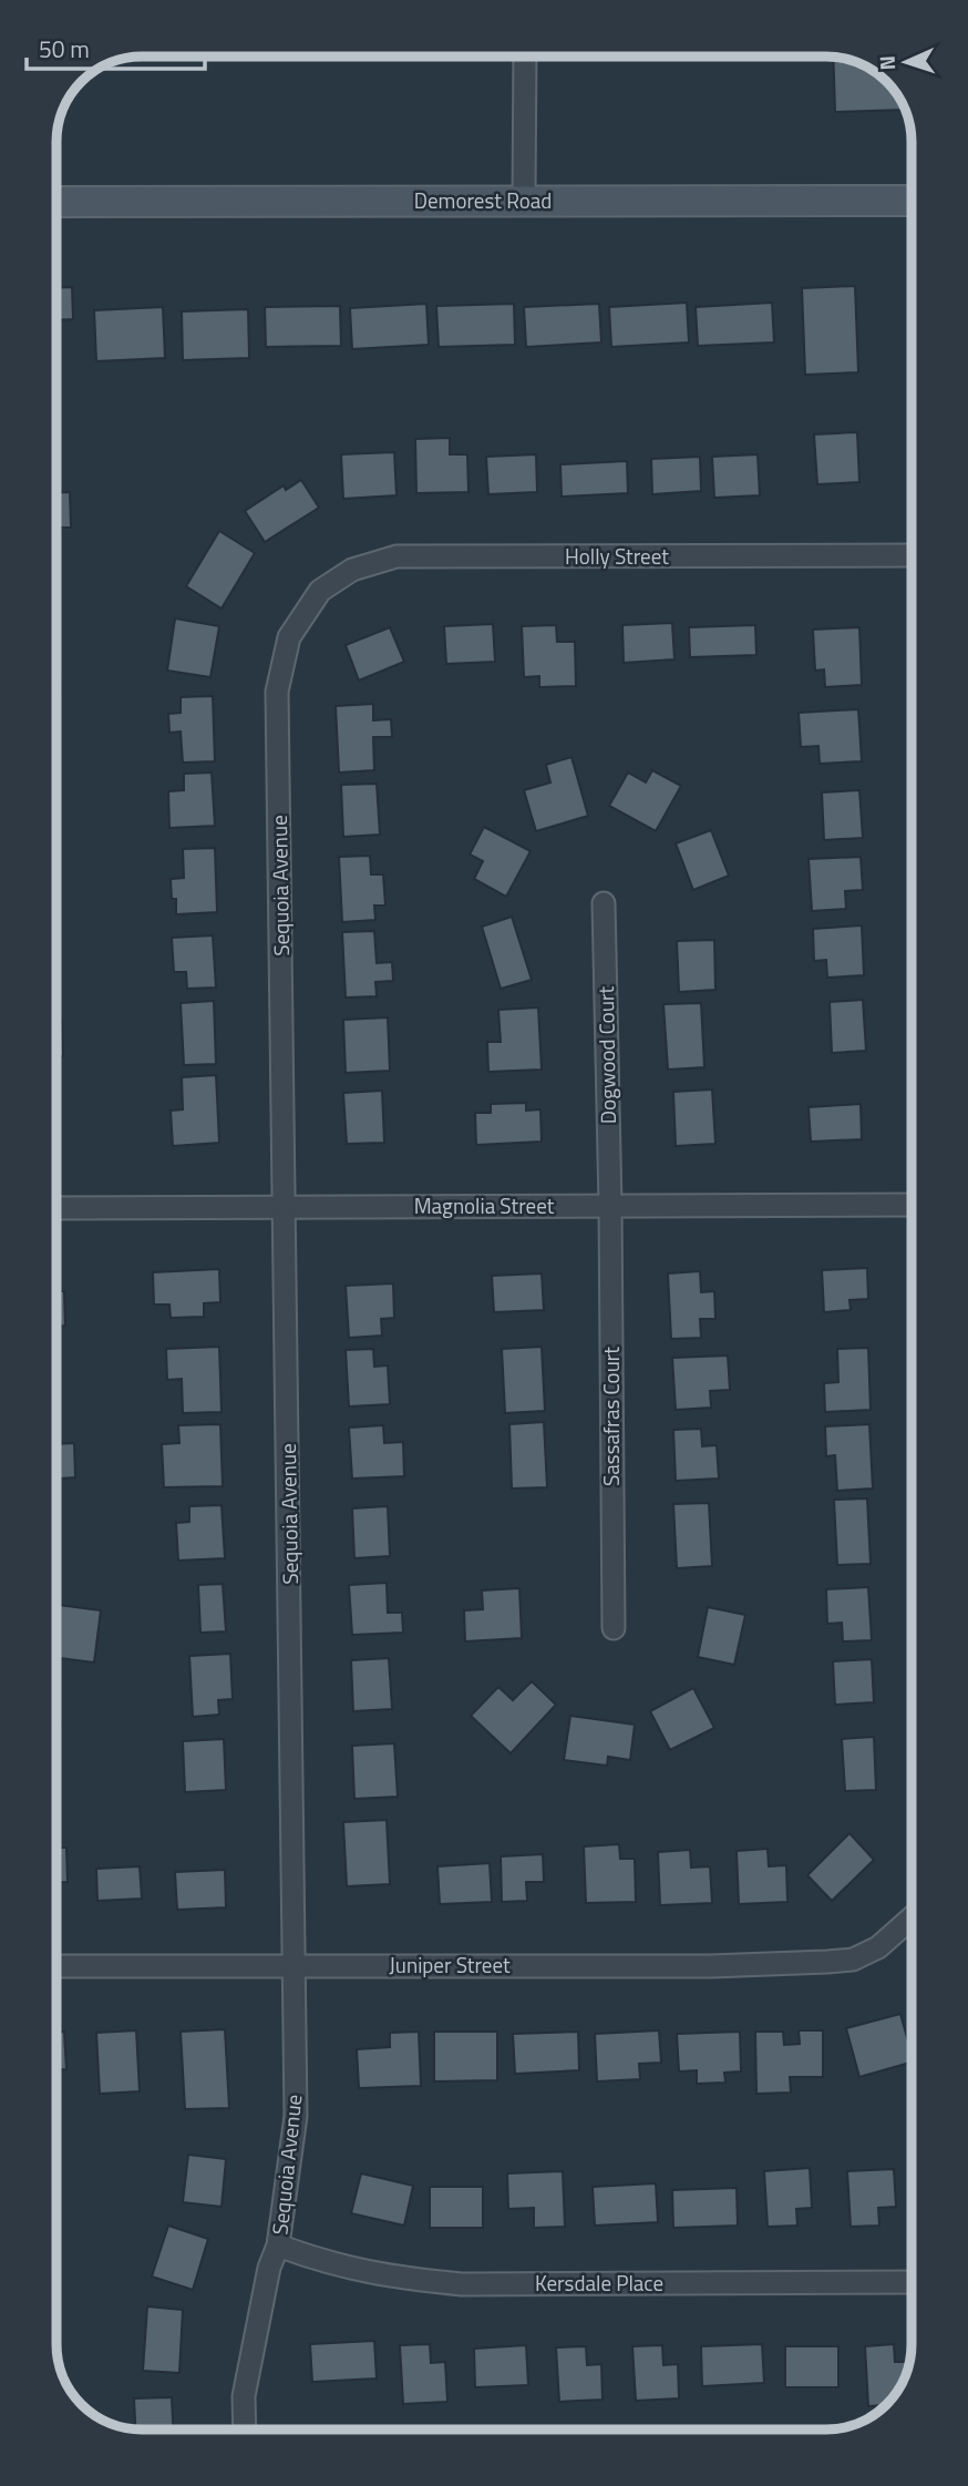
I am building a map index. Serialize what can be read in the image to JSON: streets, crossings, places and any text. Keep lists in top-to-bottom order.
{
  "streets": {
    "street": [
      "Demorest Road",
      "Holly Street",
      "Sequoia Avenue",
      "Dogwood Court",
      "Magnolia Street",
      "Sassafras Court",
      "Juniper Street",
      "Kersdale Place"
    ]
  },
  "crossings": [
    ["Holly Street", "Sequoia Avenue"],
    ["Sequoia Avenue", "Magnolia Street"],
    ["Sequoia Avenue", "Juniper Street"],
    ["Sequoia Avenue", "Kersdale Place"],
    ["Dogwood Court", "Magnolia Street"],
    ["Dogwood Court", "Sassafras Court"],
    ["Magnolia Street", "Sassafras Court"]
  ],
  "scale_bar": "50 m",
  "north": "left"
}
